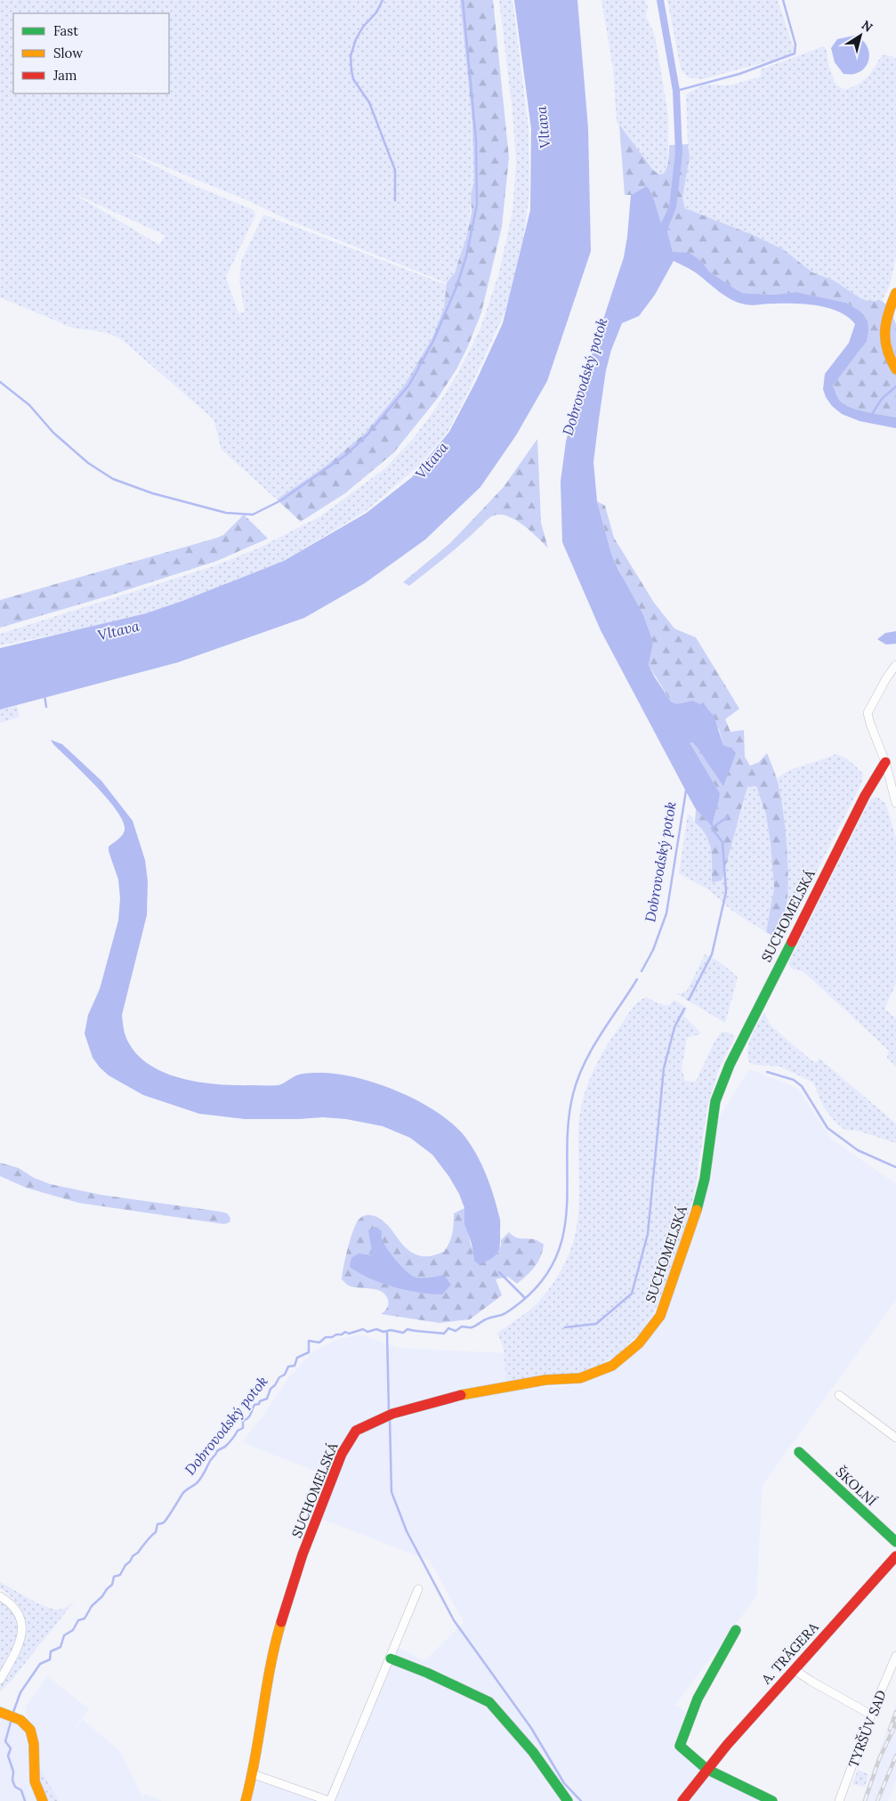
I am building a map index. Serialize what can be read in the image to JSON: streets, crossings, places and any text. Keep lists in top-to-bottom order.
{
  "streets": {
    "street": [
      "SUCHOMELSKÁ",
      "ŠKOLNÍ",
      "A. TRÄGERA",
      "TYRŠŮV SAD"
    ]
  },
  "water": ["Vltava", "Dobrovodský potok"],
  "legend": ["Fast", "Slow", "Jam"],
  "north": "top right"
}
